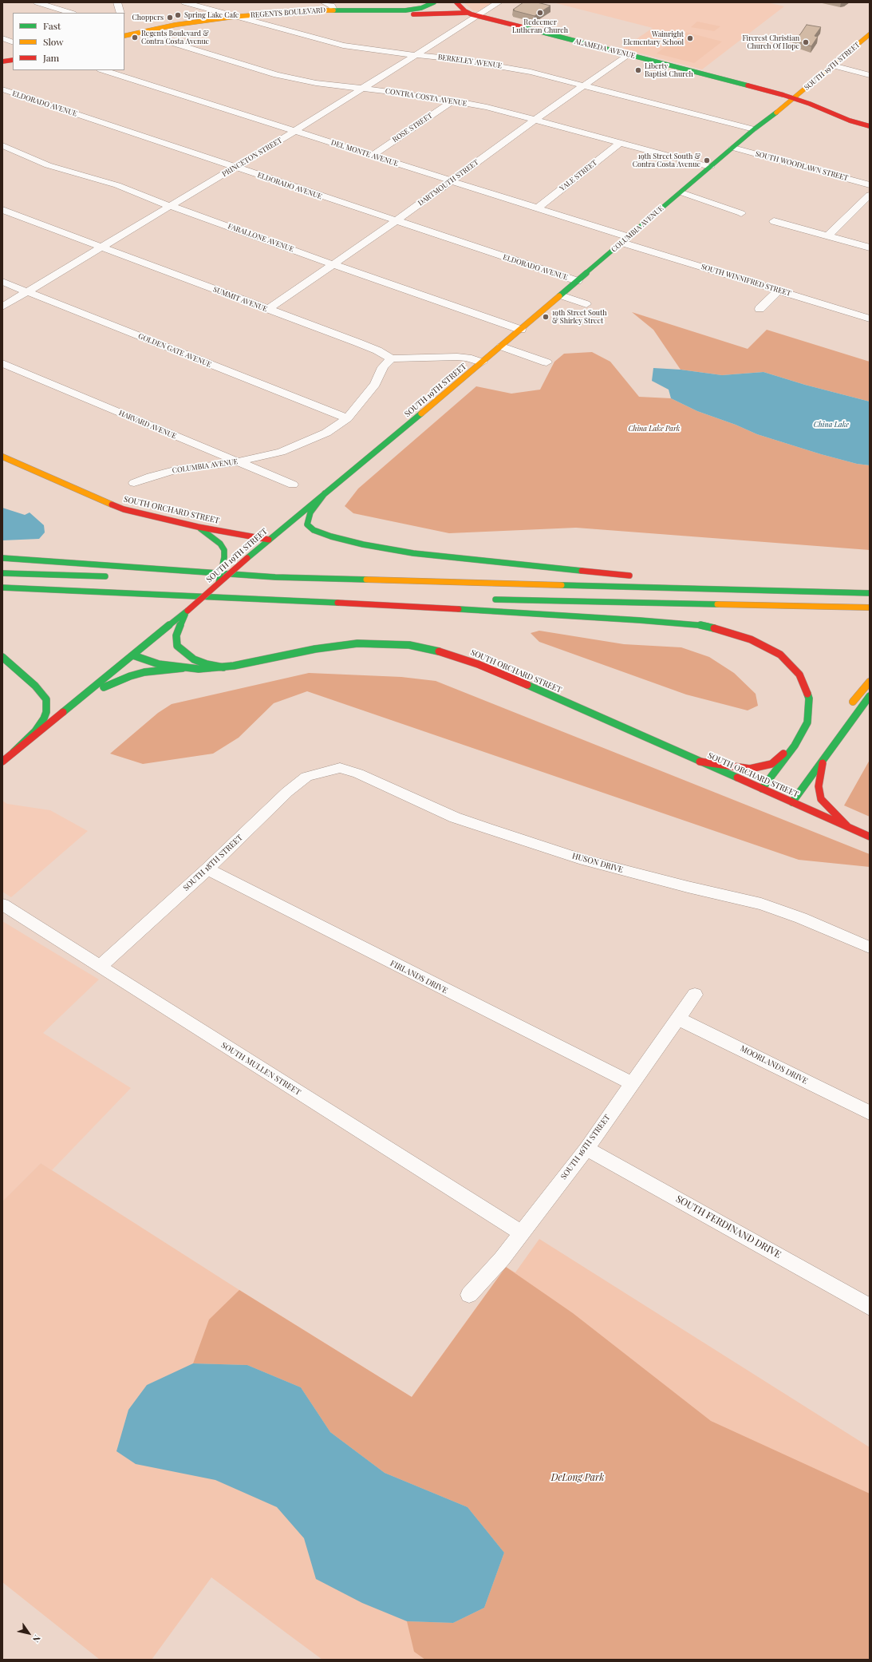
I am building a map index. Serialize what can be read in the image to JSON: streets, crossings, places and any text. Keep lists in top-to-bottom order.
{
  "streets": {
    "main road": [
      "REGENTS BOULEVARD",
      "ALAMEDA AVENUE",
      "SOUTH 19TH STREET",
      "COLUMBIA AVENUE",
      "SOUTH ORCHARD STREET"
    ],
    "street": [
      "BERKELEY AVENUE",
      "CONTRA COSTA AVENUE",
      "ELDORADO AVENUE",
      "ROSE STREET",
      "DEL MONTE AVENUE",
      "PRINCETON STREET",
      "SOUTH WOODLAWN STREET",
      "YALE STREET",
      "DARTMOUTH STREET",
      "FARALLONE AVENUE",
      "SOUTH WINNIFRED STREET",
      "SUMMIT AVENUE",
      "GOLDEN GATE AVENUE",
      "HARVARD AVENUE",
      "SOUTH 18TH STREET",
      "HUSON DRIVE",
      "FIRLANDS DRIVE",
      "MOORLANDS DRIVE",
      "SOUTH MULLEN STREET",
      "SOUTH 16TH STREET",
      "SOUTH FERDINAND DRIVE"
    ]
  },
  "crossings": [
    ["REGENTS BOULEVARD", "BERKELEY AVENUE"],
    ["REGENTS BOULEVARD", "CONTRA COSTA AVENUE"],
    ["ALAMEDA AVENUE", "SOUTH 19TH STREET"],
    ["ALAMEDA AVENUE", "PRINCETON STREET"],
    ["ALAMEDA AVENUE", "DARTMOUTH STREET"],
    ["ALAMEDA AVENUE", "COLUMBIA AVENUE"],
    ["BERKELEY AVENUE", "PRINCETON STREET"],
    ["BERKELEY AVENUE", "DARTMOUTH STREET"],
    ["BERKELEY AVENUE", "COLUMBIA AVENUE"],
    ["SOUTH 19TH STREET", "COLUMBIA AVENUE"],
    ["SOUTH 19TH STREET", "SOUTH ORCHARD STREET"],
    ["CONTRA COSTA AVENUE", "ROSE STREET"],
    ["CONTRA COSTA AVENUE", "PRINCETON STREET"],
    ["CONTRA COSTA AVENUE", "YALE STREET"],
    ["CONTRA COSTA AVENUE", "DARTMOUTH STREET"],
    ["CONTRA COSTA AVENUE", "COLUMBIA AVENUE"],
    ["ELDORADO AVENUE", "PRINCETON STREET"],
    ["ELDORADO AVENUE", "DARTMOUTH STREET"],
    ["ELDORADO AVENUE", "COLUMBIA AVENUE"],
    ["ROSE STREET", "DEL MONTE AVENUE"],
    ["DEL MONTE AVENUE", "PRINCETON STREET"],
    ["DEL MONTE AVENUE", "YALE STREET"],
    ["DEL MONTE AVENUE", "DARTMOUTH STREET"],
    ["DEL MONTE AVENUE", "COLUMBIA AVENUE"],
    ["DEL MONTE AVENUE", "SOUTH WINNIFRED STREET"],
    ["PRINCETON STREET", "FARALLONE AVENUE"],
    ["PRINCETON STREET", "SUMMIT AVENUE"],
    ["PRINCETON STREET", "GOLDEN GATE AVENUE"],
    ["SOUTH WOODLAWN STREET", "COLUMBIA AVENUE"],
    ["DARTMOUTH STREET", "FARALLONE AVENUE"],
    ["DARTMOUTH STREET", "SUMMIT AVENUE"],
    ["COLUMBIA AVENUE", "FARALLONE AVENUE"],
    ["COLUMBIA AVENUE", "SOUTH WINNIFRED STREET"],
    ["COLUMBIA AVENUE", "SUMMIT AVENUE"],
    ["COLUMBIA AVENUE", "GOLDEN GATE AVENUE"],
    ["COLUMBIA AVENUE", "HARVARD AVENUE"],
    ["SOUTH 18TH STREET", "HUSON DRIVE"],
    ["SOUTH 18TH STREET", "FIRLANDS DRIVE"],
    ["SOUTH 18TH STREET", "SOUTH MULLEN STREET"],
    ["FIRLANDS DRIVE", "SOUTH 16TH STREET"],
    ["MOORLANDS DRIVE", "SOUTH 16TH STREET"],
    ["SOUTH MULLEN STREET", "SOUTH 16TH STREET"],
    ["SOUTH 16TH STREET", "SOUTH FERDINAND DRIVE"]
  ],
  "water": ["China Lake"],
  "parks": ["China Lake Park", "DeLong Park"],
  "places": [
    "Redeemer Lutheran Church",
    "Spring Lake Cafe",
    "Choppers",
    "Regents Boulevard & Contra Costa Avenue",
    "Wainright Elementary School",
    "Fircrest Christian Church Of Hope",
    "Liberty Baptist Church",
    "19th Street South & Contra Costa Avenue",
    "19th Street South & Shirley Street"
  ],
  "legend": ["Fast", "Slow", "Jam"],
  "north": "bottom right"
}
